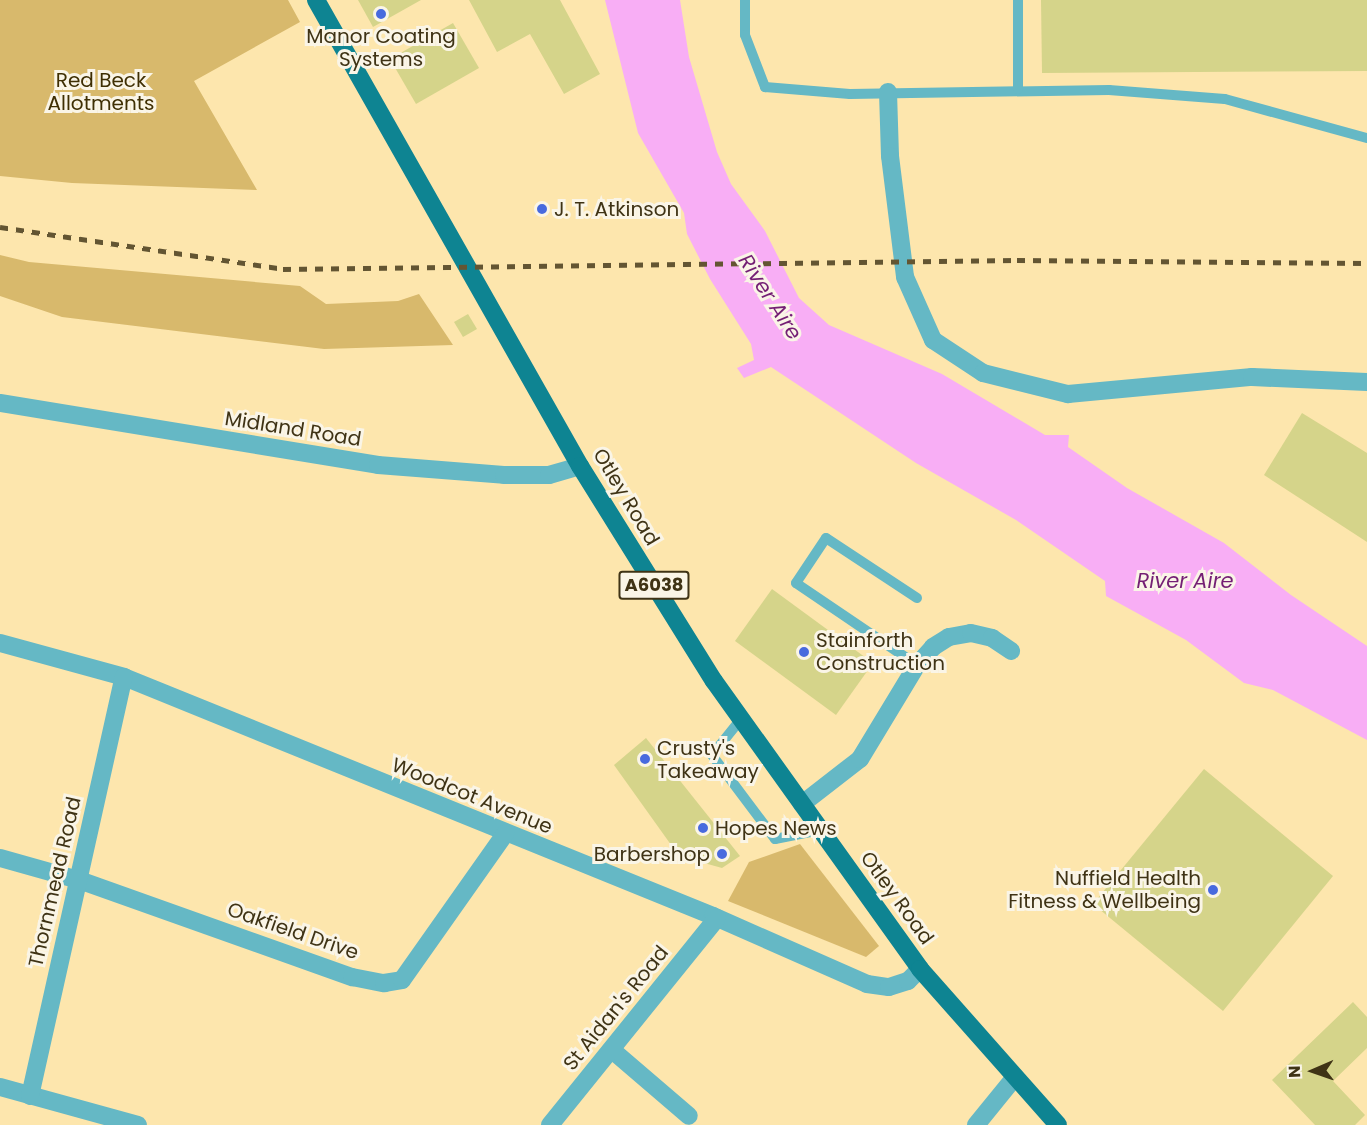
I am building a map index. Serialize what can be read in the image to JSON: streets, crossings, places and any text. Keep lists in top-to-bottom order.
{
  "streets": {
    "main road": ["Otley Road", "A6038"],
    "street": [
      "Midland Road",
      "Woodcot Avenue",
      "Thornmead Road",
      "Oakfield Drive",
      "St Aidan's Road"
    ]
  },
  "crossings": [
    ["Midland Road", "Otley Road"],
    ["Otley Road", "Woodcot Avenue"],
    ["Woodcot Avenue", "Thornmead Road"],
    ["Woodcot Avenue", "Oakfield Drive"],
    ["Woodcot Avenue", "St Aidan's Road"],
    ["Thornmead Road", "Oakfield Drive"]
  ],
  "water": ["River Aire"],
  "parks": ["Red Beck Allotments"],
  "places": [
    "Manor Coating Systems",
    "J. T. Atkinson",
    "Stainforth Construction",
    "Crusty's Takeaway",
    "Hopes News",
    "Barbershop",
    "Nuffield Health Fitness & Wellbeing"
  ],
  "north": "left"
}
